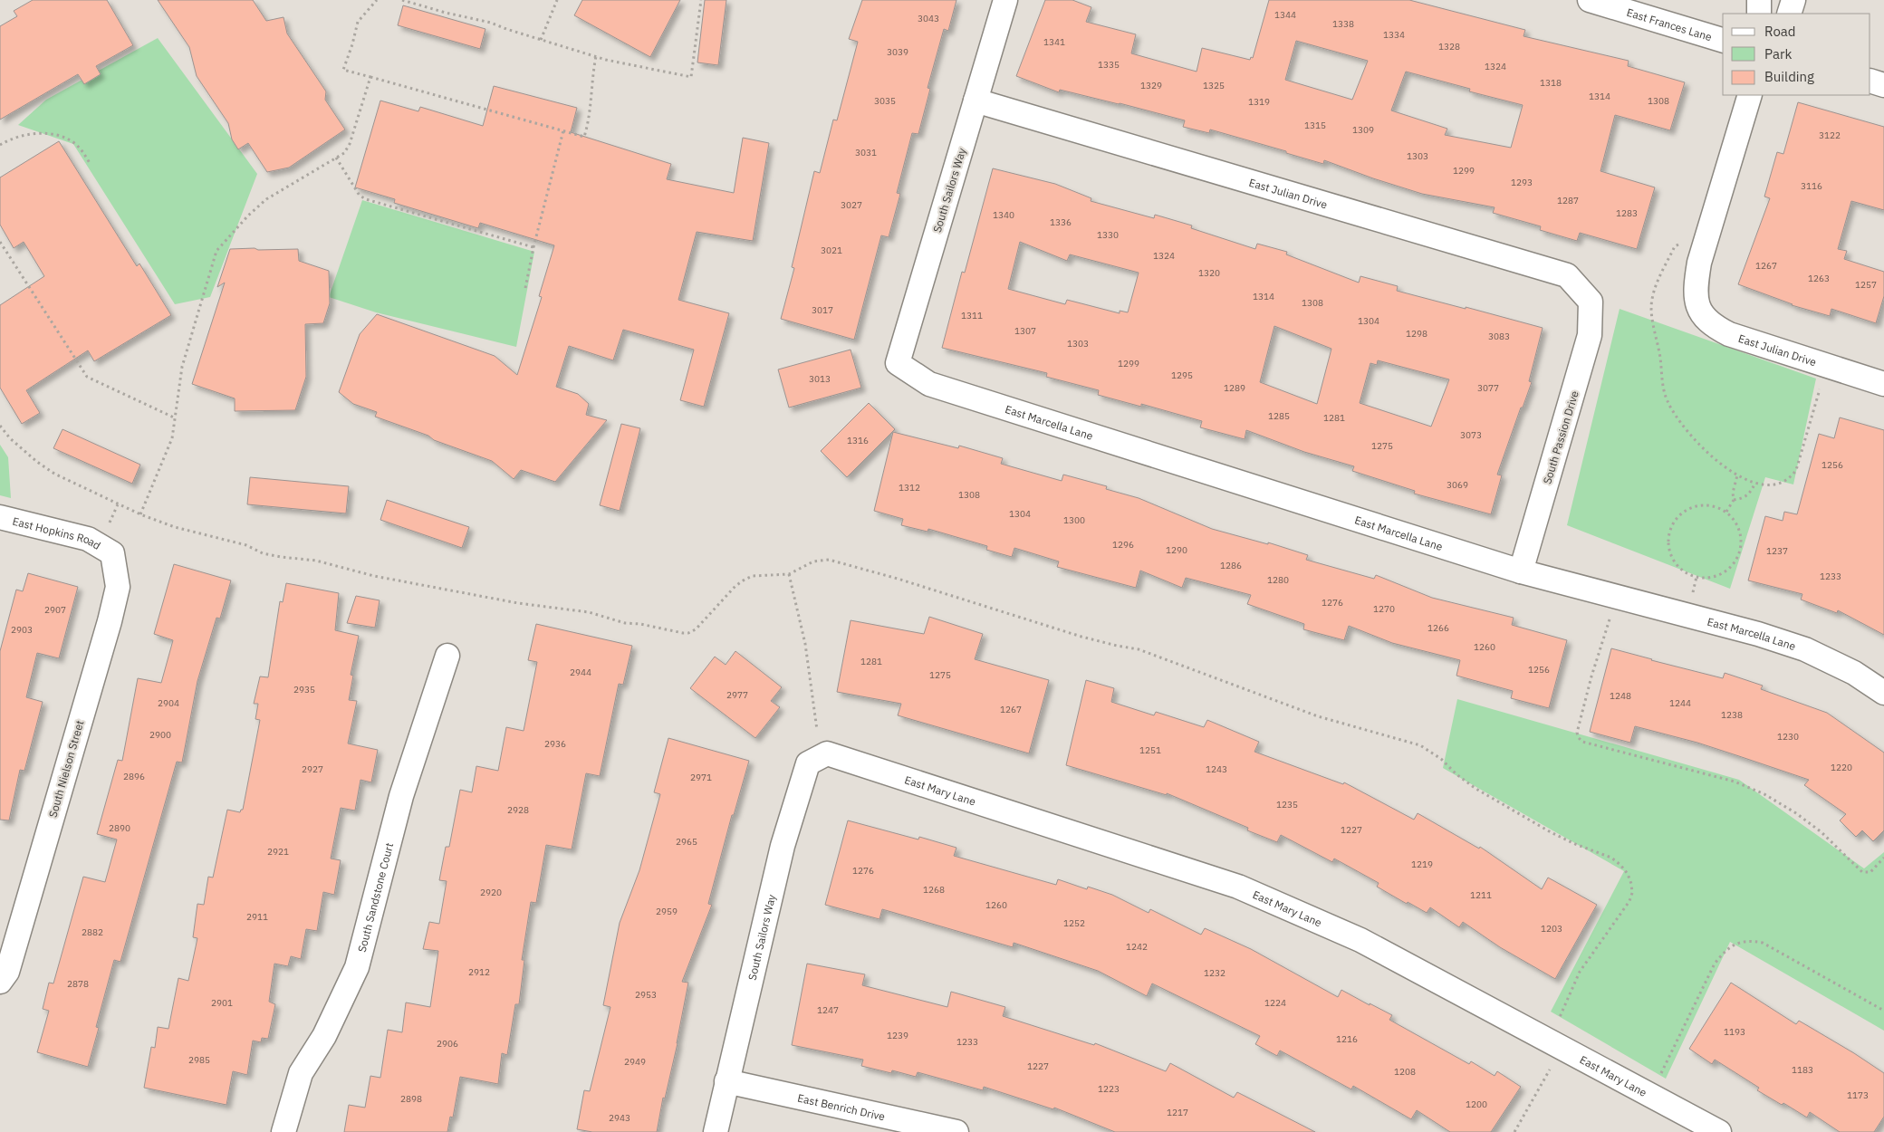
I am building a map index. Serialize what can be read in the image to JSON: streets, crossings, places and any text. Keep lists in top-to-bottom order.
{
  "streets": {
    "street": [
      "East Frances Lane",
      "South Sailors Way",
      "East Julian Drive",
      "East Marcella Lane",
      "South Passion Drive",
      "East Hopkins Road",
      "South Nielson Street",
      "East Mary Lane",
      "South Sandstone Court",
      "East Benrich Drive"
    ]
  },
  "crossings": [
    ["South Sailors Way", "East Julian Drive"],
    ["South Sailors Way", "East Marcella Lane"],
    ["South Sailors Way", "East Mary Lane"],
    ["South Sailors Way", "East Benrich Drive"],
    ["East Julian Drive", "South Passion Drive"],
    ["East Marcella Lane", "South Passion Drive"],
    ["East Hopkins Road", "South Nielson Street"]
  ],
  "house_numbers": [
    "1344",
    "3043",
    "1338",
    "1334",
    "1341",
    "1328",
    "3039",
    "1335",
    "1324",
    "1318",
    "1329",
    "1325",
    "1314",
    "3035",
    "1308",
    "1319",
    "1315",
    "1309",
    "3122",
    "3031",
    "1303",
    "1299",
    "1293",
    "3116",
    "1287",
    "3027",
    "1283",
    "1340",
    "1336",
    "1330",
    "3021",
    "1324",
    "1267",
    "1320",
    "1263",
    "1257",
    "1314",
    "1308",
    "3017",
    "1311",
    "1304",
    "1307",
    "1298",
    "3083",
    "1303",
    "1299",
    "1295",
    "3013",
    "1289",
    "3077",
    "1285",
    "1281",
    "3073",
    "1316",
    "1275",
    "1256",
    "3069",
    "1312",
    "1308",
    "1304",
    "1300",
    "1296",
    "1290",
    "1237",
    "1286",
    "1233",
    "1280",
    "1276",
    "1270",
    "2907",
    "1266",
    "2903",
    "1260",
    "1281",
    "1256",
    "2944",
    "1275",
    "2935",
    "2977",
    "1248",
    "2904",
    "1244",
    "1267",
    "1238",
    "2900",
    "1230",
    "2936",
    "1251",
    "1220",
    "2927",
    "1243",
    "2896",
    "2971",
    "1235",
    "2928",
    "2890",
    "1227",
    "2965",
    "2921",
    "1219",
    "1276",
    "1268",
    "2920",
    "1211",
    "1260",
    "2959",
    "2911",
    "1252",
    "1203",
    "2882",
    "1242",
    "2912",
    "1232",
    "2878",
    "2953",
    "2901",
    "1224",
    "1247",
    "1193",
    "1239",
    "1216",
    "1233",
    "2906",
    "2985",
    "2949",
    "1227",
    "1183",
    "1208",
    "1223",
    "1173",
    "2898",
    "1200",
    "1217",
    "2943"
  ],
  "legend": ["Road", "Park", "Building"]
}
